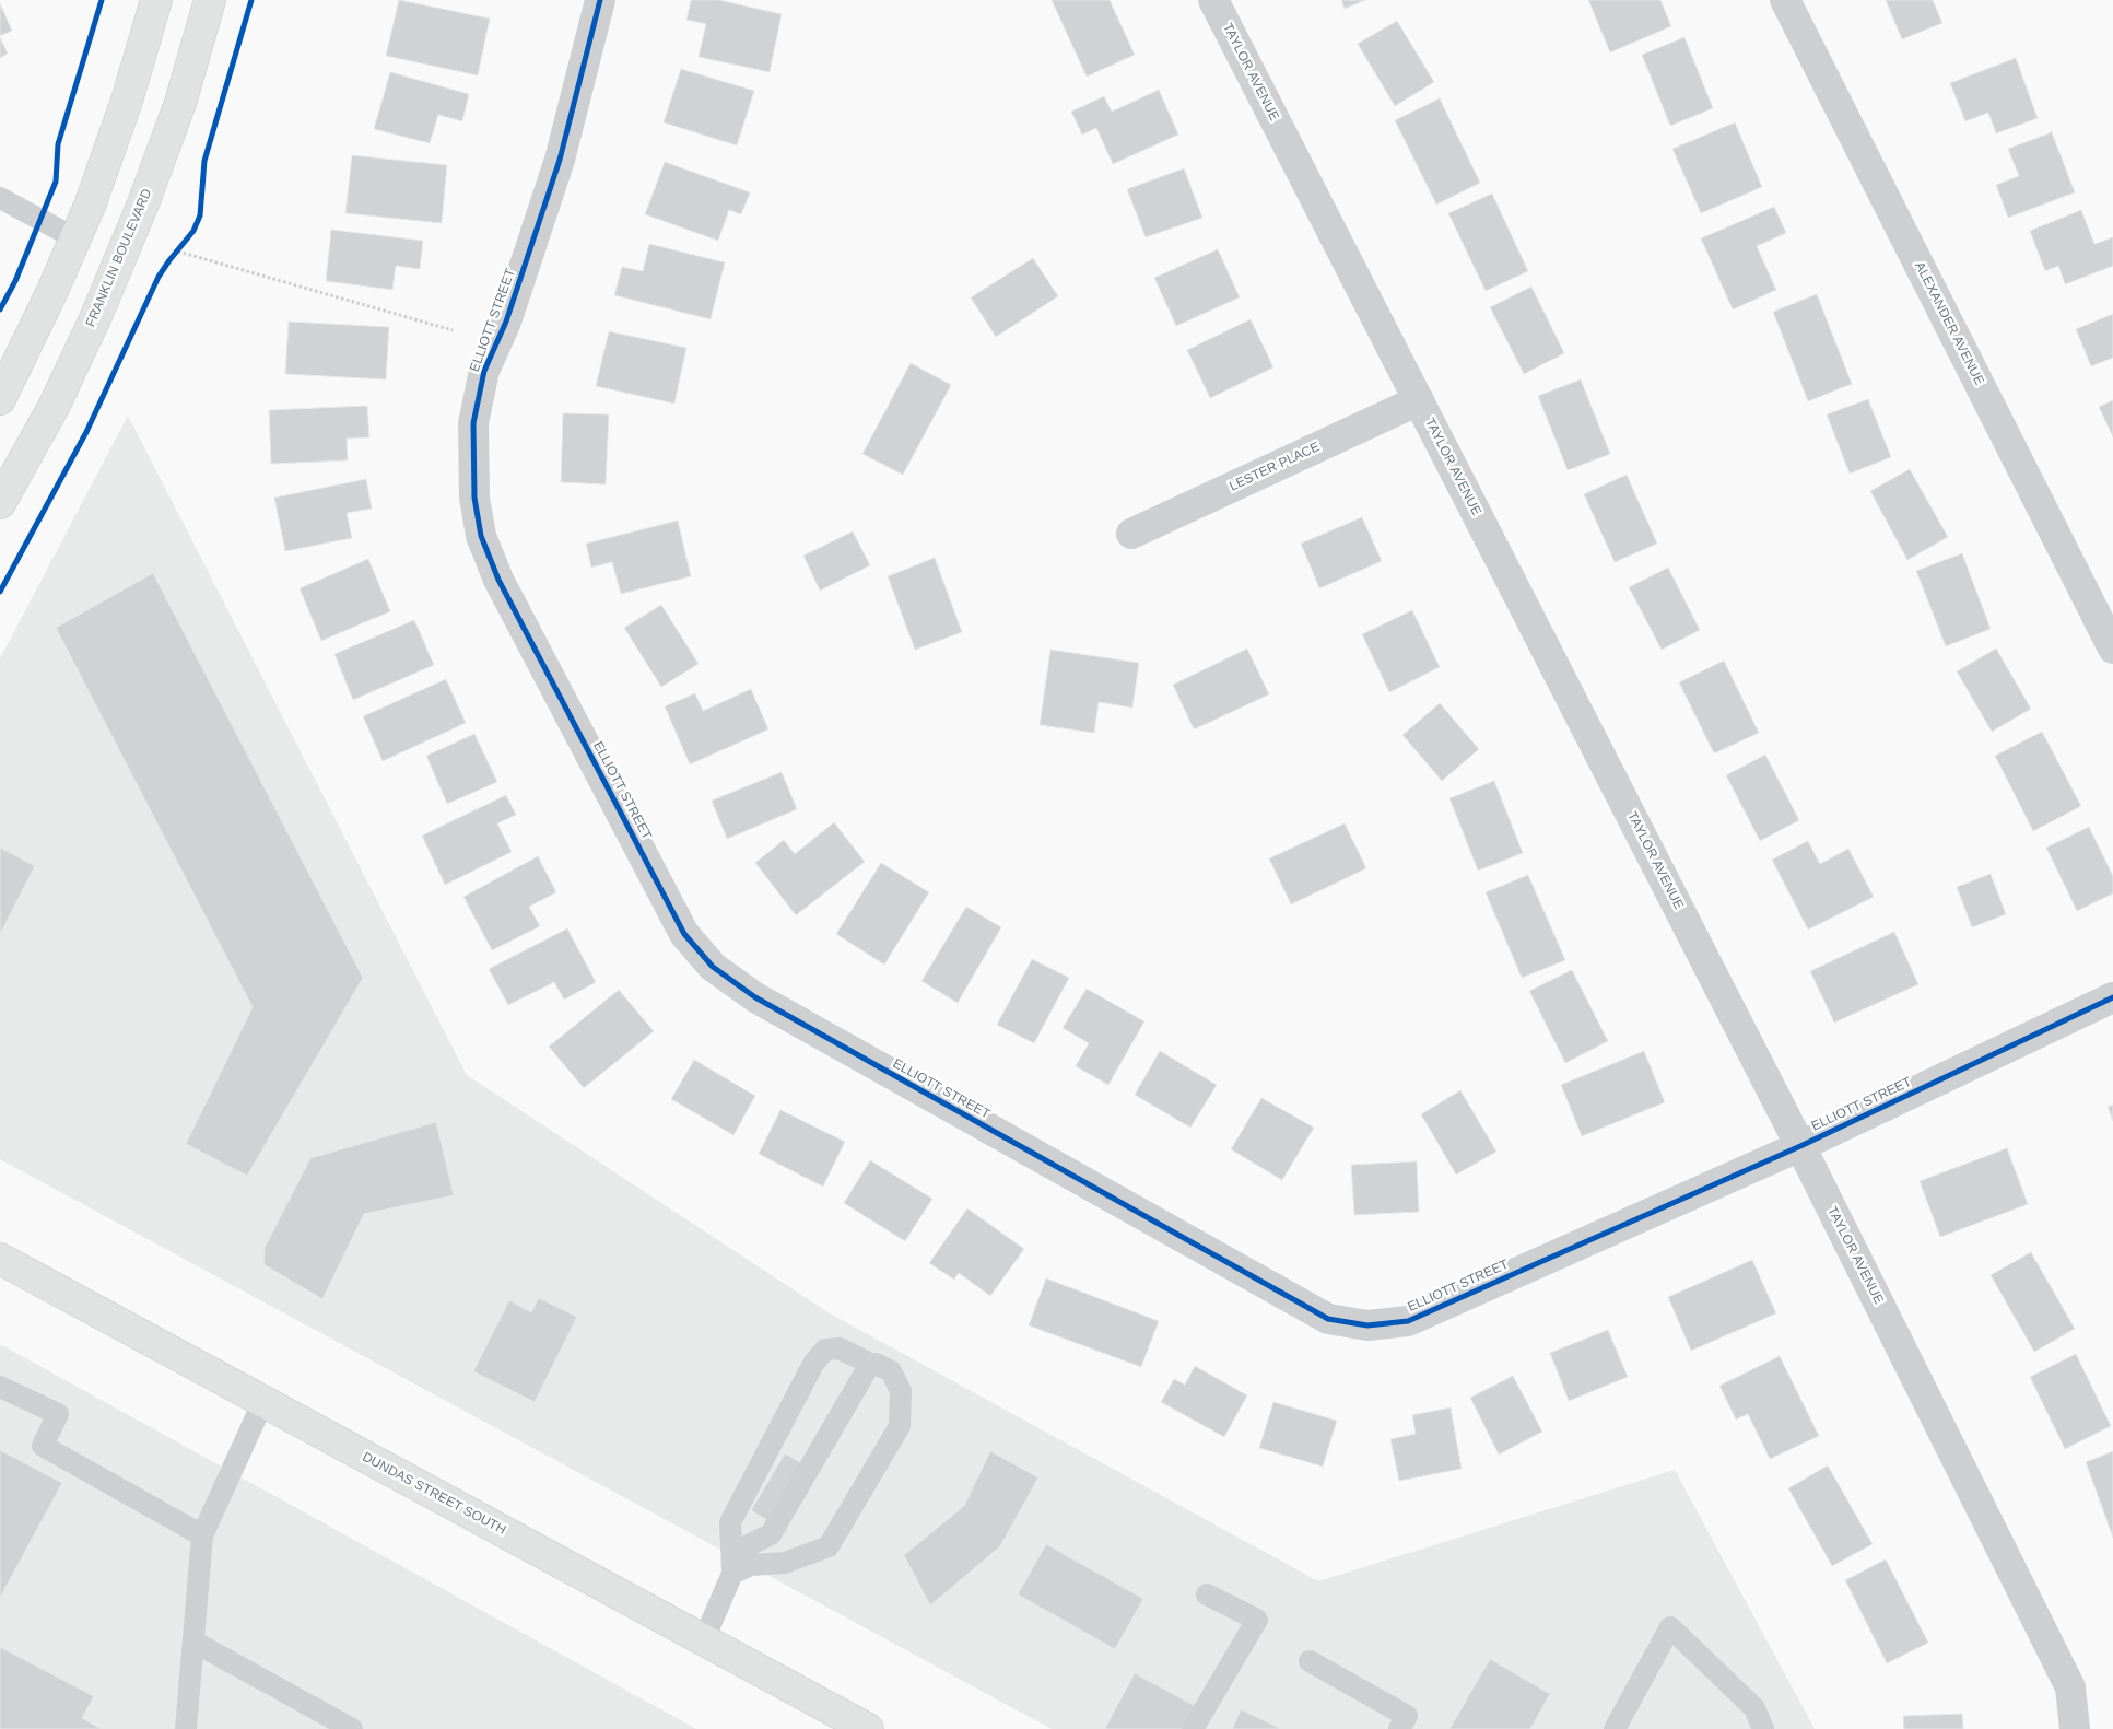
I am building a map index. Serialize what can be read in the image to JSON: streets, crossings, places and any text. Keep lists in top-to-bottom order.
{
  "streets": {
    "main road": ["FRANKLIN BOULEVARD", "DUNDAS STREET SOUTH"],
    "street": [
      "TAYLOR AVENUE",
      "ELLIOTT STREET",
      "ALEXANDER AVENUE",
      "LESTER PLACE"
    ]
  },
  "crossings": [
    ["TAYLOR AVENUE", "ELLIOTT STREET"],
    ["TAYLOR AVENUE", "LESTER PLACE"]
  ]
}
